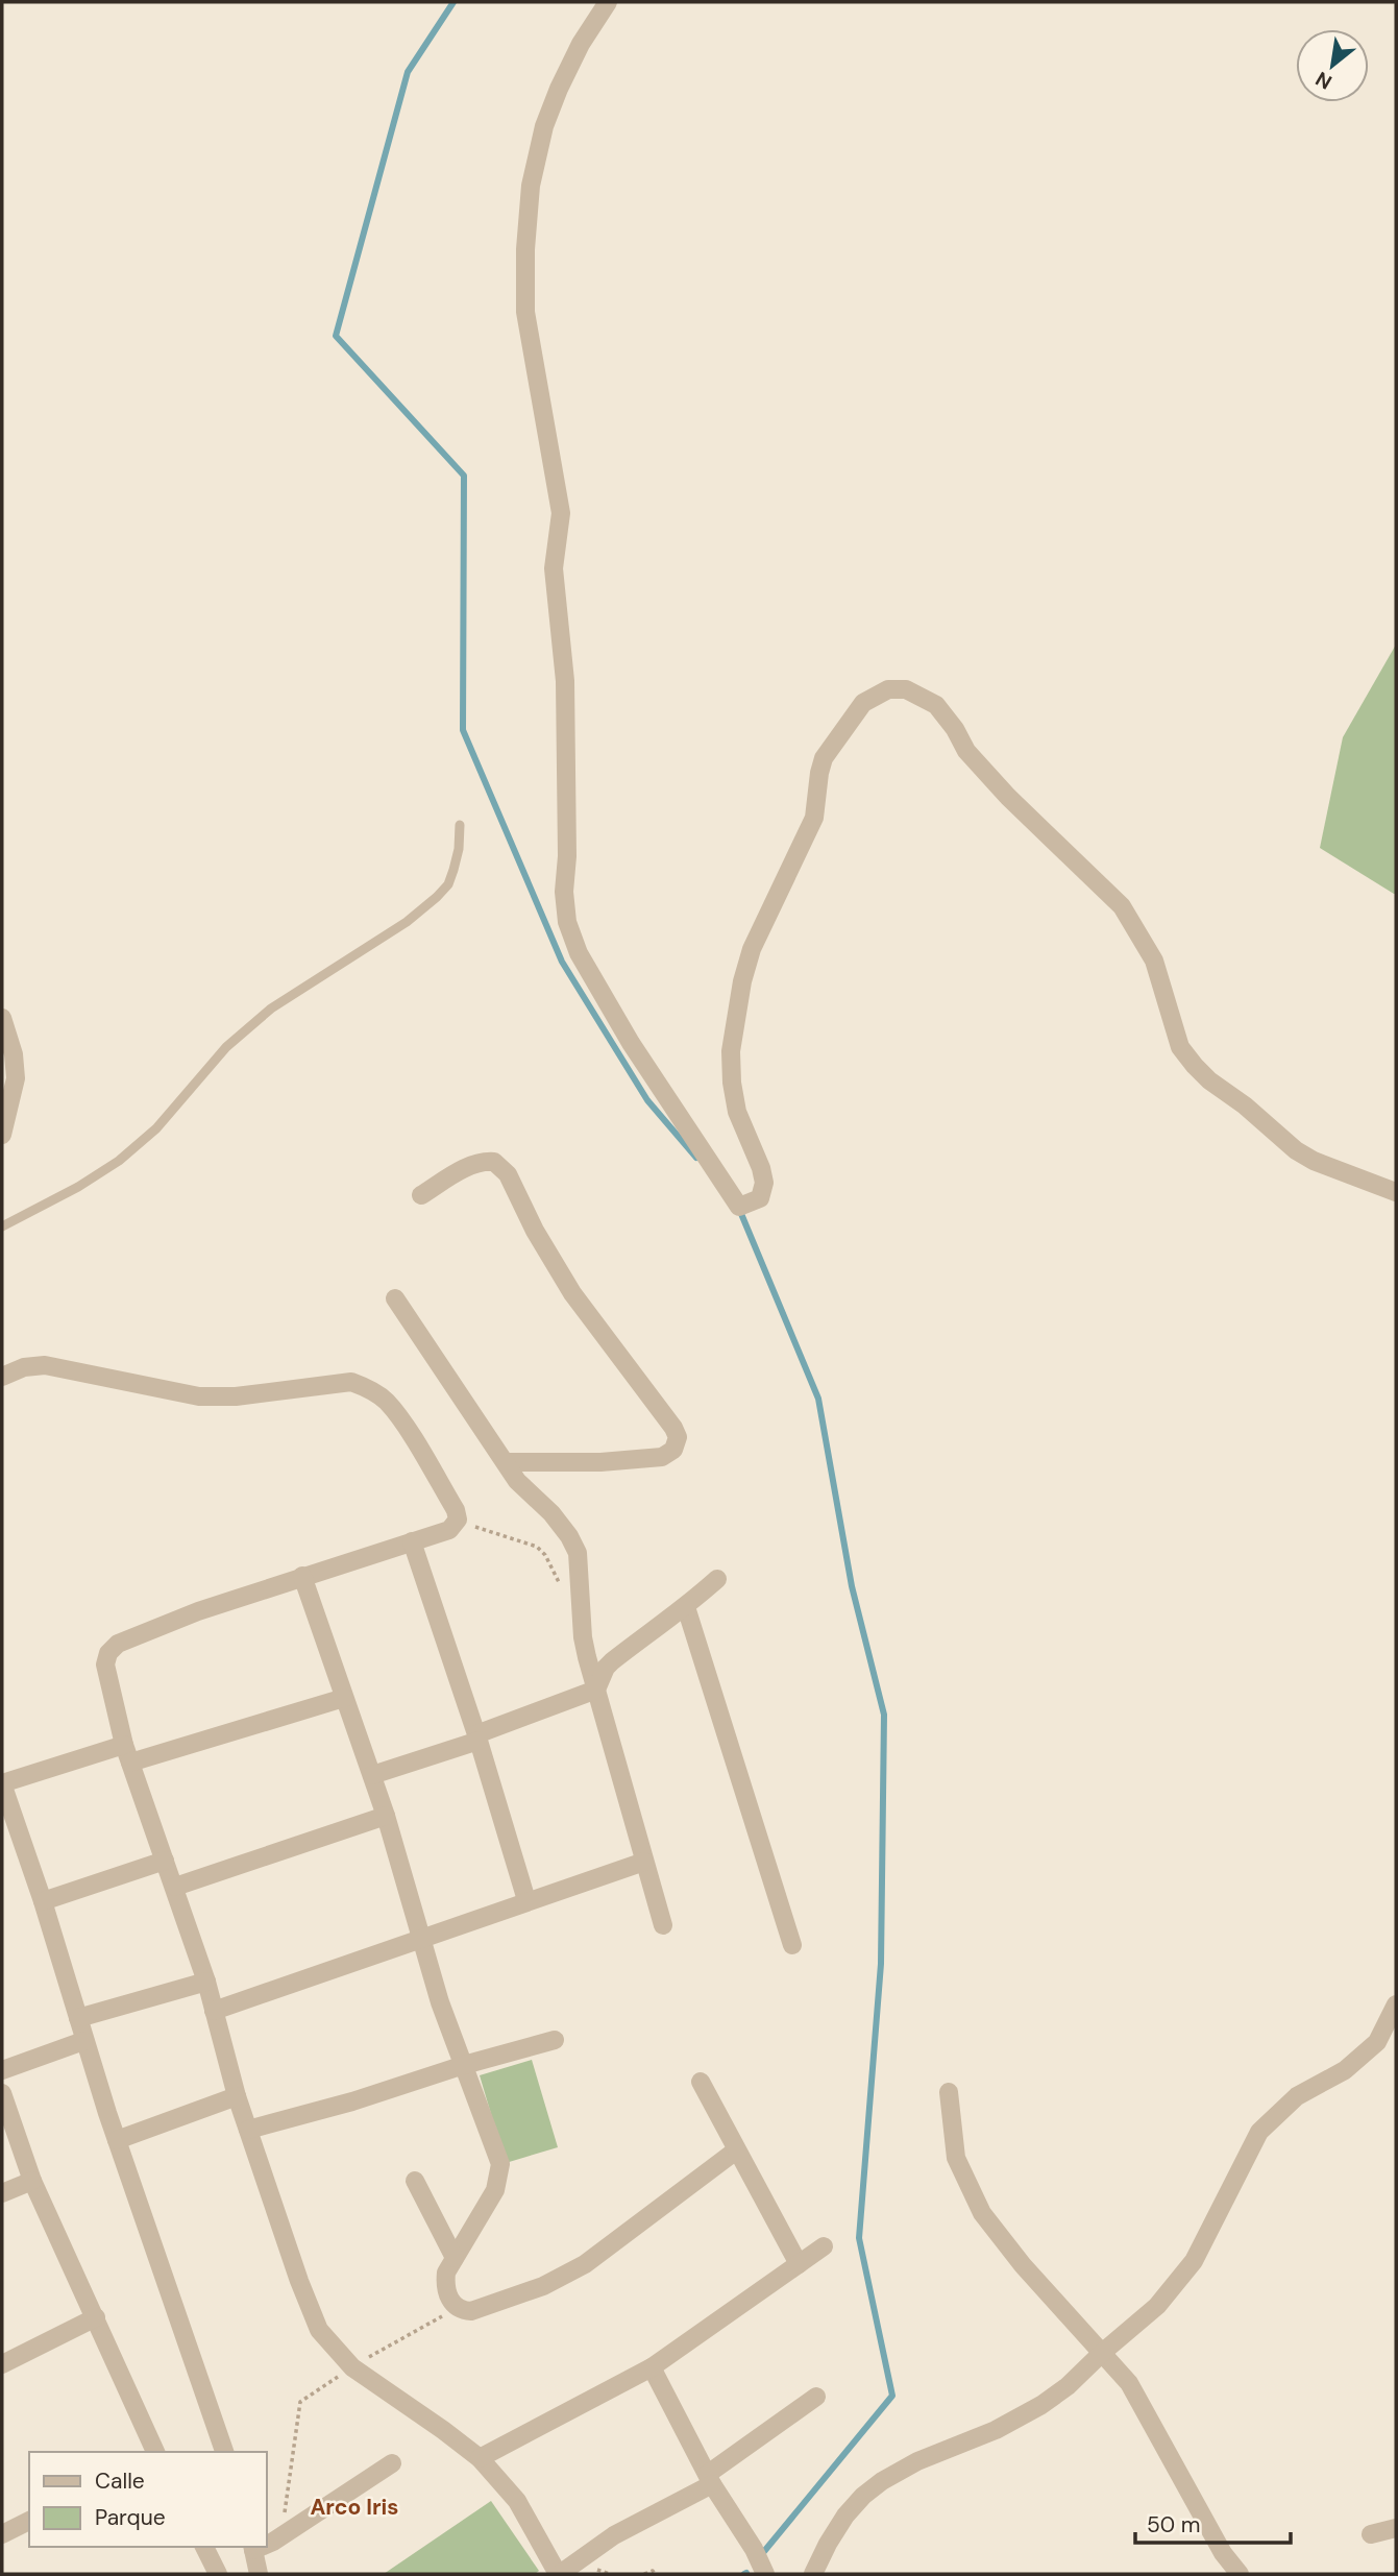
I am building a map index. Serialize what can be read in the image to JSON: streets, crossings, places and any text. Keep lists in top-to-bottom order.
{
  "districts": ["Arco Iris"],
  "legend": ["Calle", "Parque"],
  "scale_bar": "50 m",
  "north": "bottom left"
}
